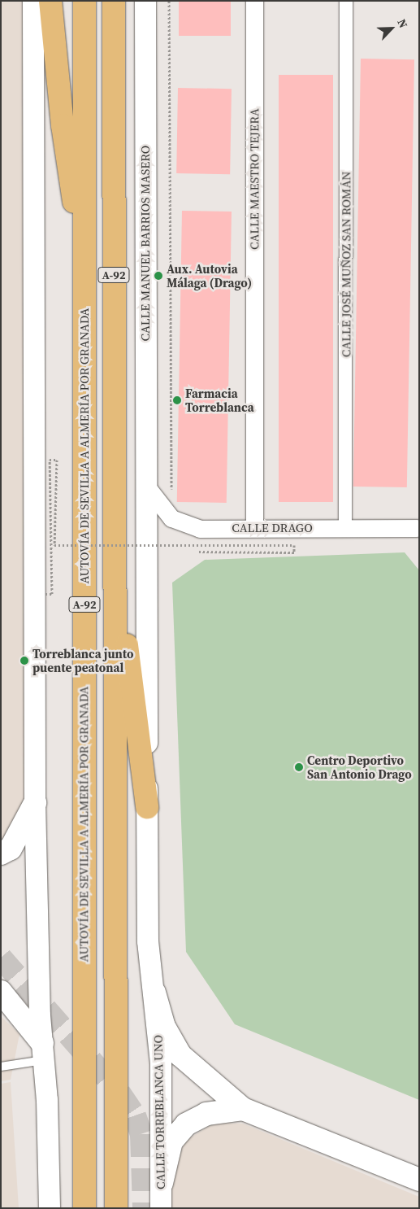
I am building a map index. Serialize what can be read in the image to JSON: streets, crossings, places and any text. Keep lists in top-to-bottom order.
{
  "streets": {
    "highway": ["A-92", "AUTOVÍA DE SEVILLA A ALMERÍA POR GRANADA"],
    "street": [
      "CALLE MAESTRO TEJERA",
      "CALLE MANUEL BARRIOS MASERO",
      "CALLE JOSÉ MUÑOZ SAN ROMÁN",
      "CALLE DRAGO",
      "CALLE TORREBLANCA UNO"
    ]
  },
  "crossings": [
    ["CALLE MAESTRO TEJERA", "CALLE DRAGO"],
    ["CALLE MANUEL BARRIOS MASERO", "CALLE TORREBLANCA UNO"],
    ["CALLE JOSÉ MUÑOZ SAN ROMÁN", "CALLE DRAGO"]
  ],
  "places": [
    "Aux. Autovia Málaga (Drago)",
    "Farmacia Torreblanca",
    "Torreblanca junto puente peatonal",
    "Centro Deportivo San Antonio Drago"
  ],
  "north": "top right"
}
